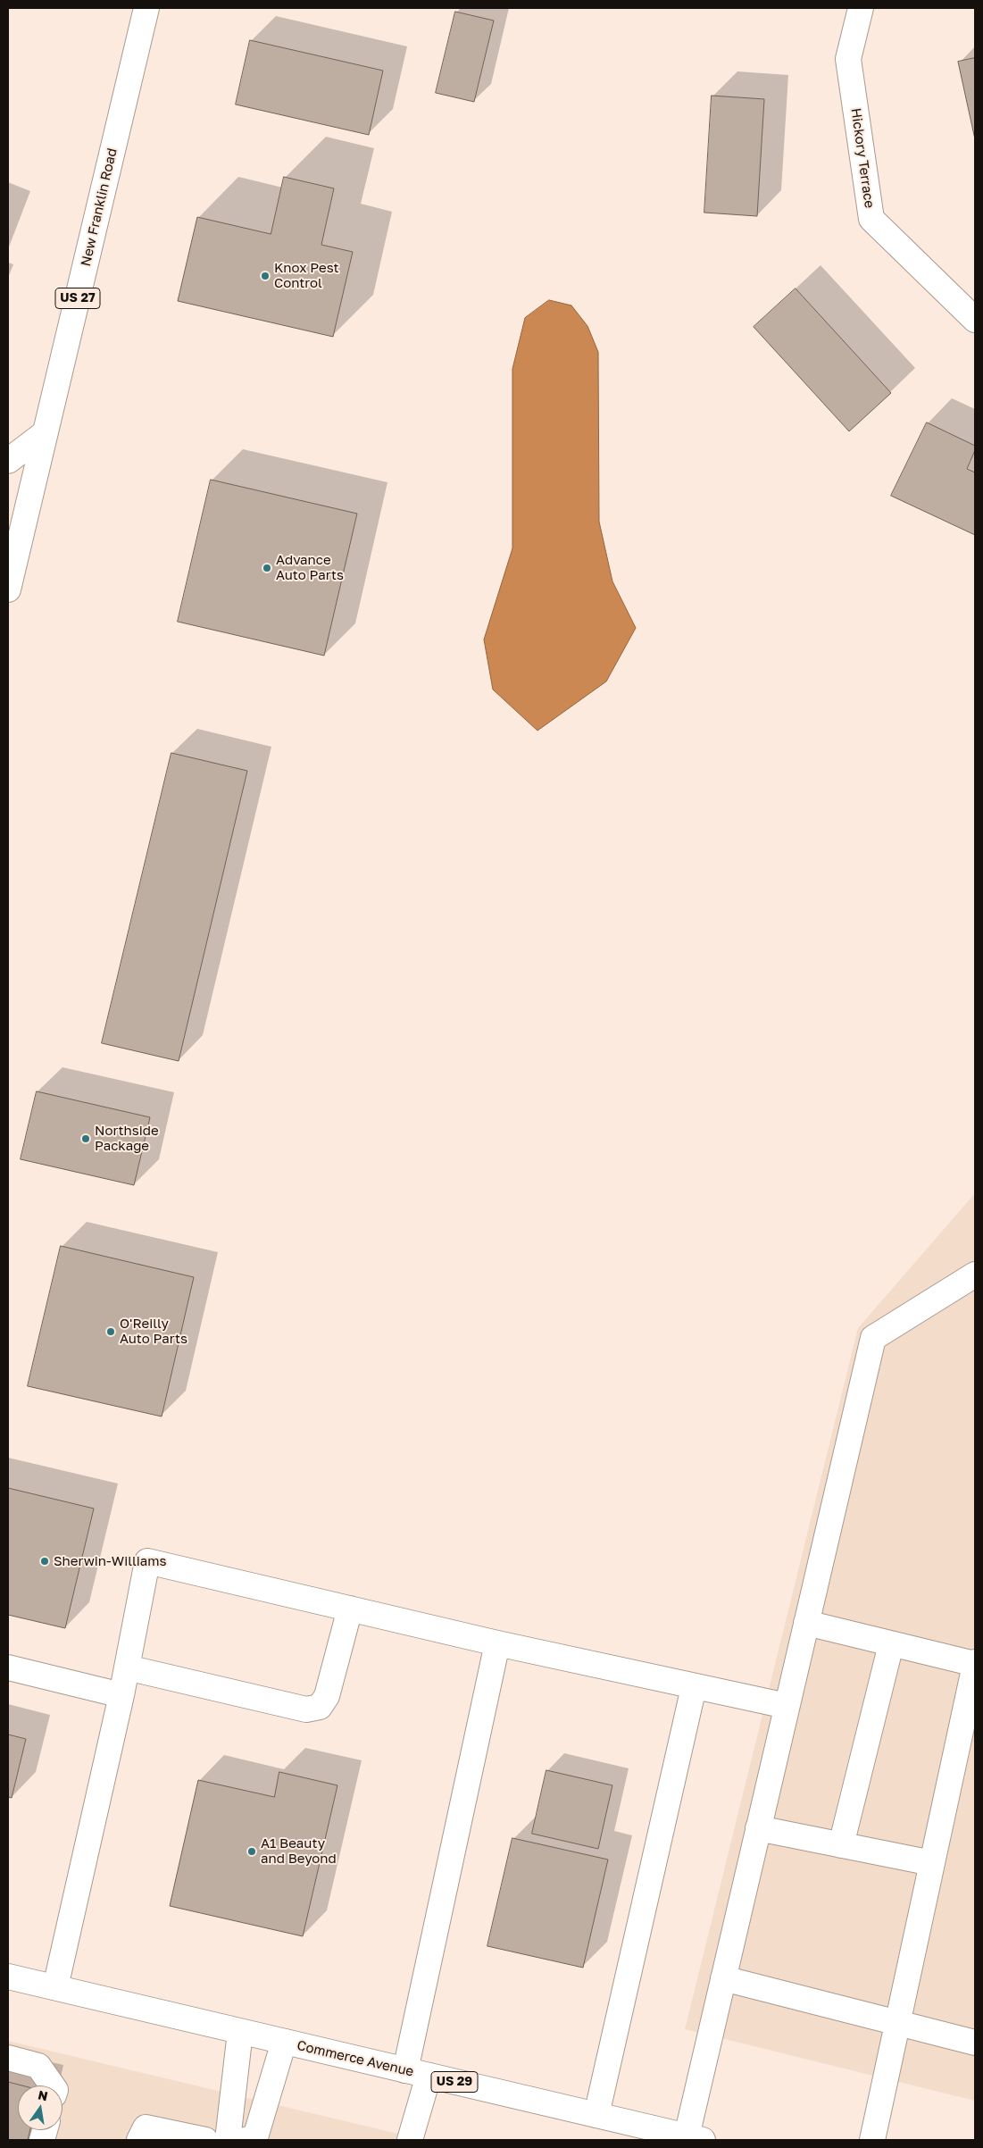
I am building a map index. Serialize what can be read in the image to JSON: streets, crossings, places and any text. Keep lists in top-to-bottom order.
{
  "streets": {
    "main road": [
      "Hickory Terrace",
      "New Franklin Road",
      "US 27",
      "Commerce Avenue",
      "US 29"
    ]
  },
  "places": [
    "Knox Pest Control",
    "Advance Auto Parts",
    "Northside Package",
    "O'Reilly Auto Parts",
    "Sherwin-Williams",
    "A1 Beauty and Beyond"
  ],
  "north": "top"
}
